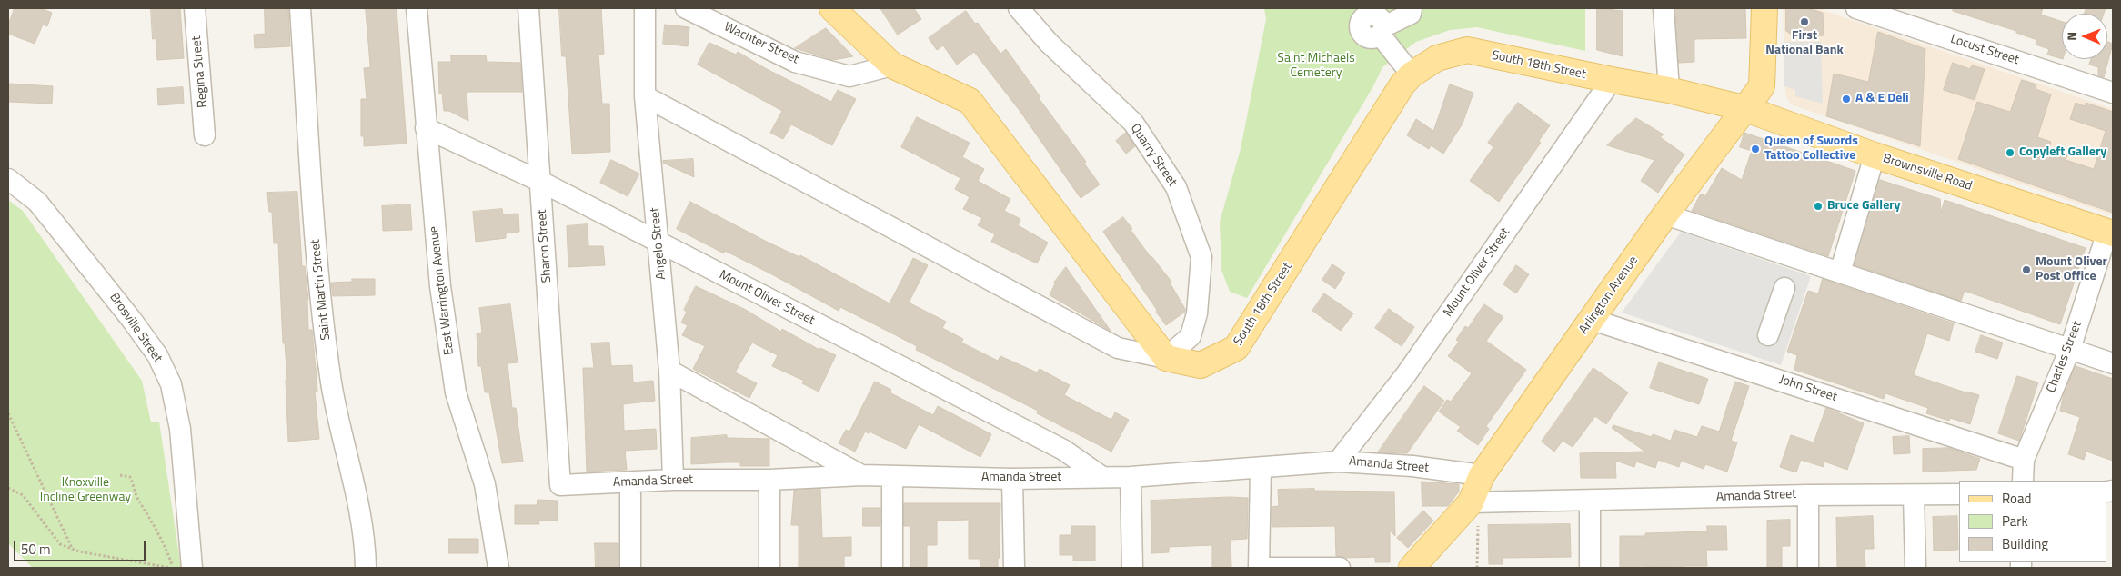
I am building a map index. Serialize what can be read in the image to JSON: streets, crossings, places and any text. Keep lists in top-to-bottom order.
{
  "streets": {
    "main road": ["South 18th Street", "Brownsville Road", "Arlington Avenue"],
    "street": [
      "Wachter Street",
      "Locust Street",
      "Regina Street",
      "Quarry Street",
      "Angelo Street",
      "Sharon Street",
      "Mount Oliver Street",
      "Saint Martin Street",
      "East Warrington Avenue",
      "Brosville Street",
      "Charles Street",
      "John Street",
      "Amanda Street"
    ]
  },
  "crossings": [
    ["South 18th Street", "Quarry Street"],
    ["South 18th Street", "Brownsville Road"],
    ["South 18th Street", "Mount Oliver Street"],
    ["South 18th Street", "Arlington Avenue"],
    ["Brownsville Road", "Arlington Avenue"],
    ["Brownsville Road", "Charles Street"],
    ["Angelo Street", "Mount Oliver Street"],
    ["Angelo Street", "Amanda Street"],
    ["Sharon Street", "Mount Oliver Street"],
    ["Sharon Street", "Amanda Street"],
    ["Mount Oliver Street", "East Warrington Avenue"],
    ["Mount Oliver Street", "Amanda Street"],
    ["Arlington Avenue", "John Street"],
    ["Arlington Avenue", "Amanda Street"],
    ["Charles Street", "John Street"]
  ],
  "parks": ["Saint Michaels Cemetery", "Knoxville Incline Greenway"],
  "places": [
    "First National Bank",
    "A & E Deli",
    "Queen of Swords Tattoo Collective",
    "Copyleft Gallery",
    "Bruce Gallery",
    "Mount Oliver Post Office"
  ],
  "legend": ["Road", "Park", "Building"],
  "scale_bar": "50 m",
  "north": "left"
}
